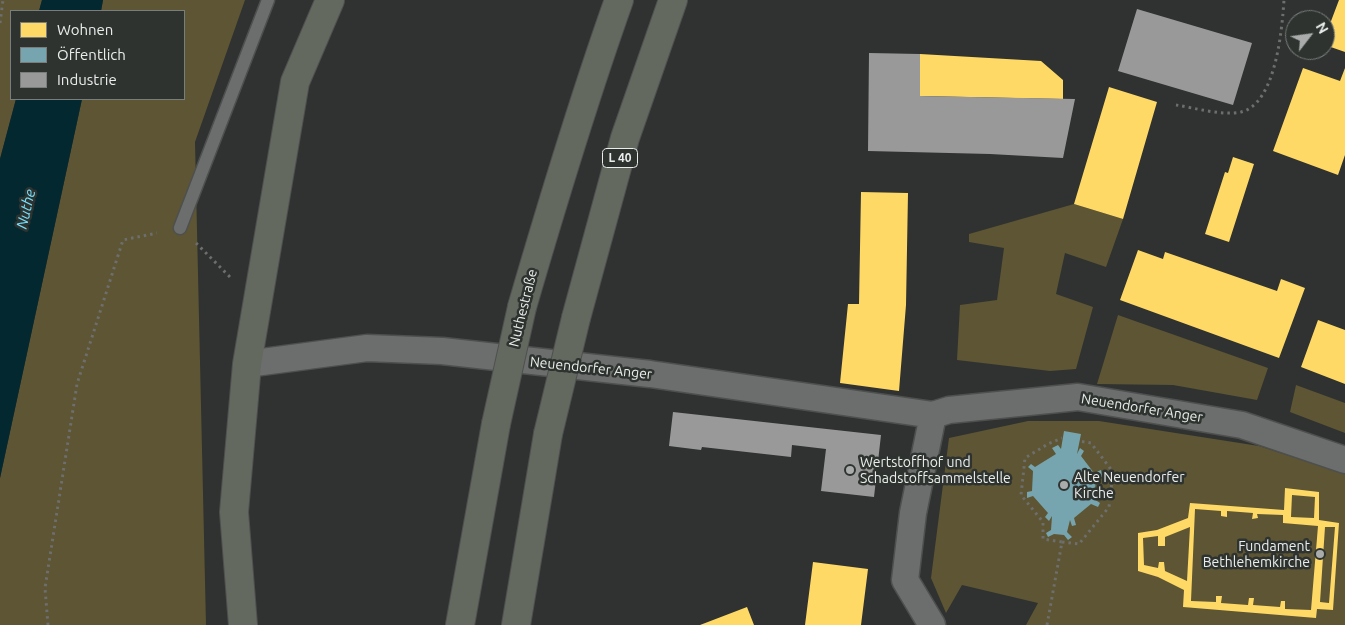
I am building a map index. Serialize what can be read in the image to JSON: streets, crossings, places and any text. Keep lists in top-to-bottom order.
{
  "streets": {
    "highway": ["L 40", "Nuthestraße"],
    "street": ["Neuendorfer Anger"]
  },
  "water": ["Nuthe"],
  "places": ["Wertstoffhof und Schadstoffsammelstelle", "Alte Neuendorfer Kirche", "Fundament Bethlehemkirche"],
  "legend": ["Wohnen", "Öffentlich", "Industrie"],
  "north": "top right"
}
